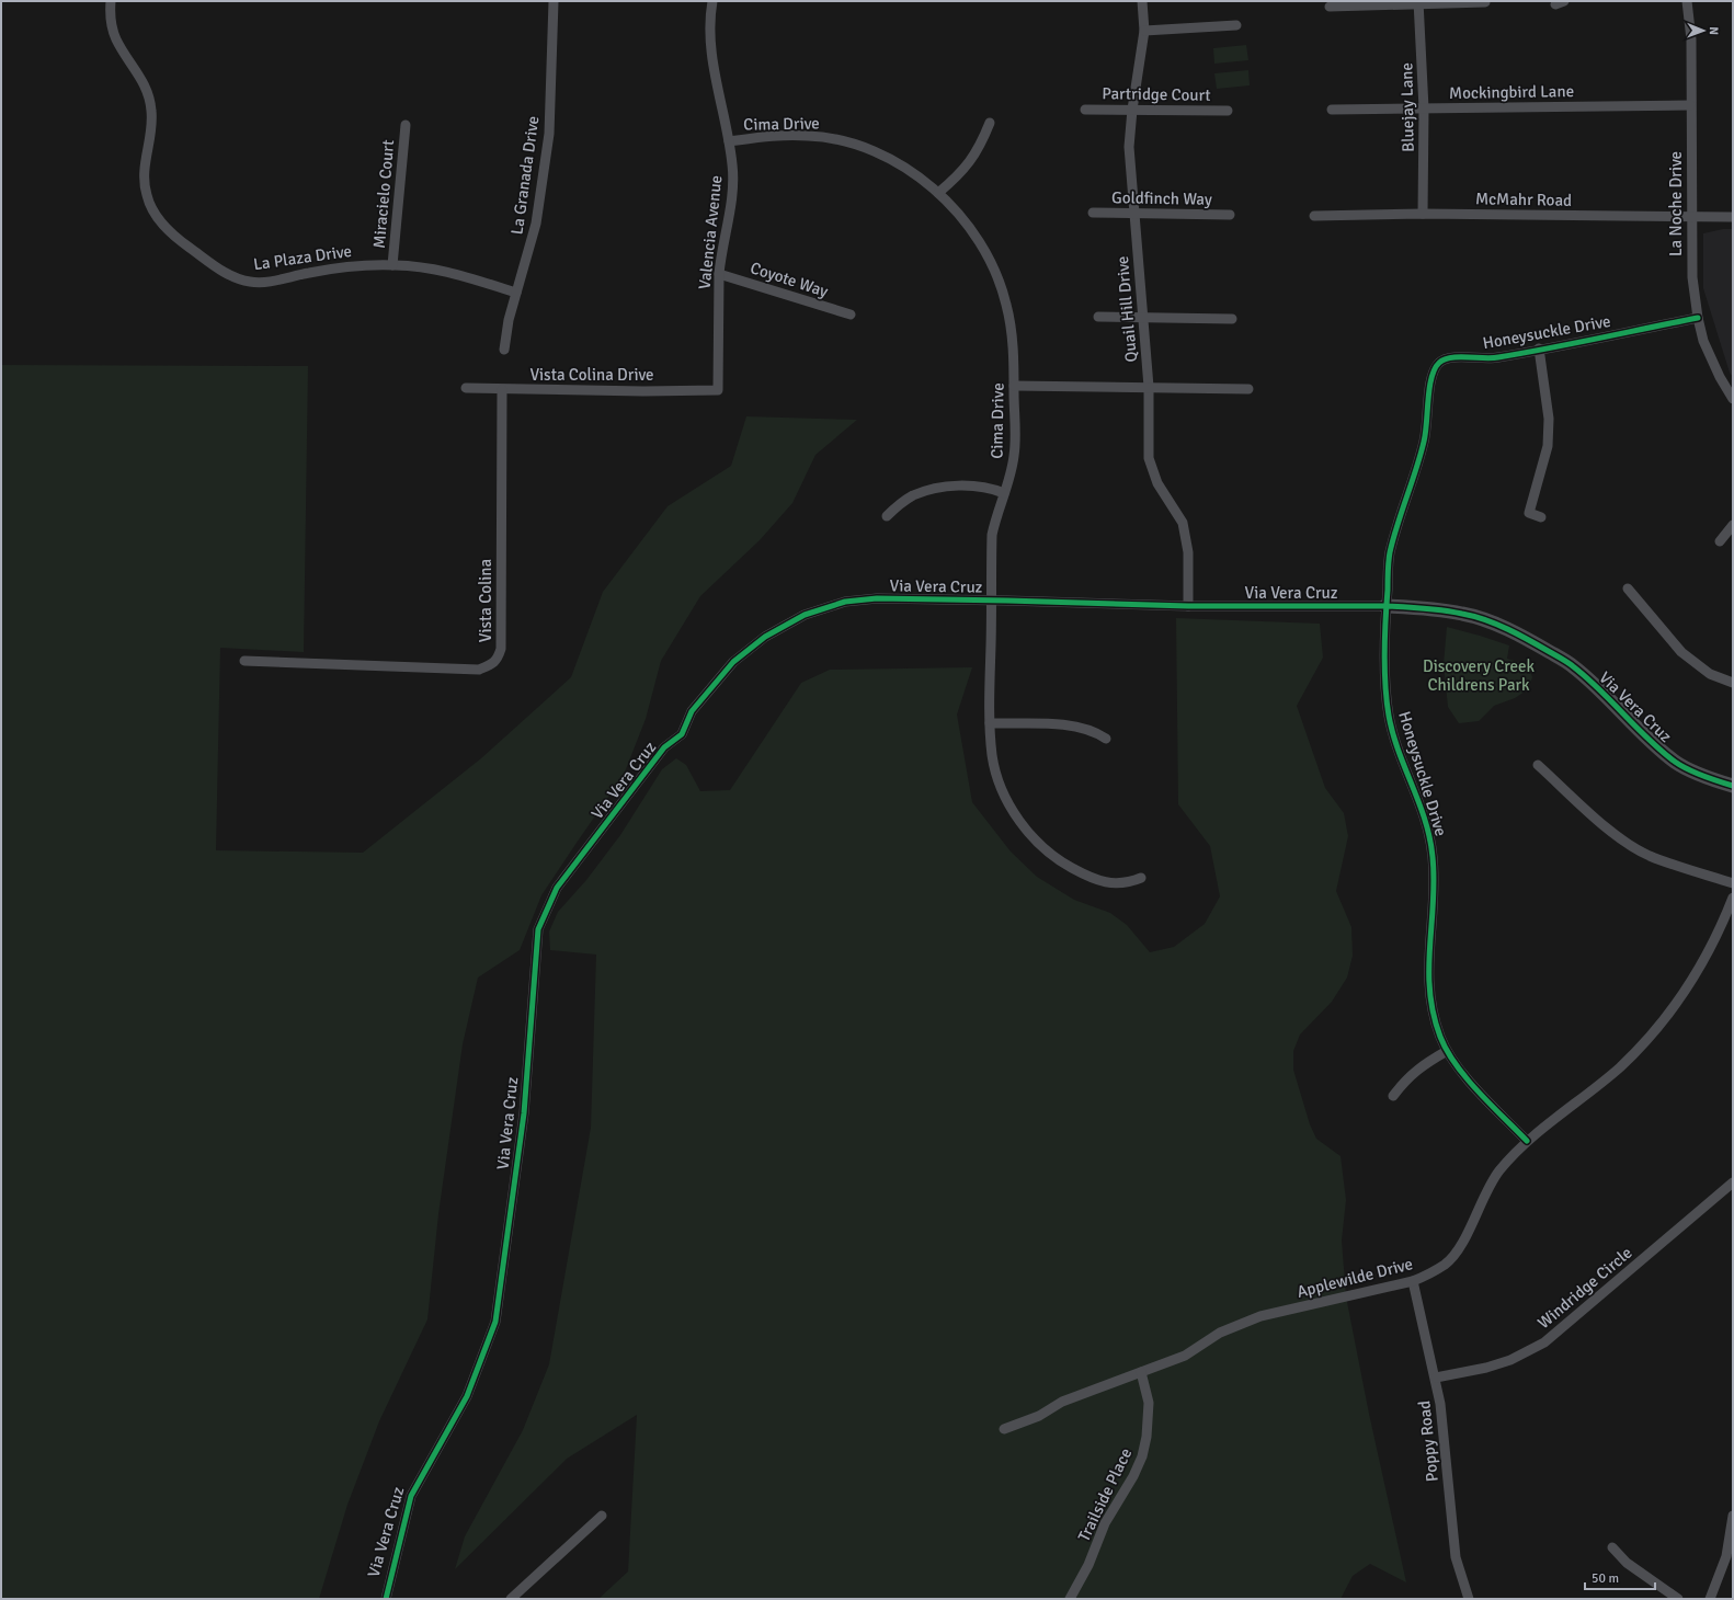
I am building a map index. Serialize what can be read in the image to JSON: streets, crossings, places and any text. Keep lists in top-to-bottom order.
{
  "streets": {
    "street": [
      "Mockingbird Lane",
      "Partridge Court",
      "Bluejay Lane",
      "Cima Drive",
      "La Granada Drive",
      "Miracielo Court",
      "Goldfinch Way",
      "McMahr Road",
      "La Noche Drive",
      "Valencia Avenue",
      "La Plaza Drive",
      "Coyote Way",
      "Quail Hill Drive",
      "Honeysuckle Drive",
      "Vista Colina Drive",
      "Via Vera Cruz",
      "Vista Colina",
      "Applewilde Drive",
      "Windridge Circle",
      "Poppy Road",
      "Trailside Place"
    ]
  },
  "crossings": [
    ["Mockingbird Lane", "Bluejay Lane"],
    ["Mockingbird Lane", "La Noche Drive"],
    ["Partridge Court", "Quail Hill Drive"],
    ["Bluejay Lane", "McMahr Road"],
    ["Cima Drive", "Valencia Avenue"],
    ["Cima Drive", "Via Vera Cruz"],
    ["La Granada Drive", "La Plaza Drive"],
    ["Miracielo Court", "La Plaza Drive"],
    ["Goldfinch Way", "Quail Hill Drive"],
    ["McMahr Road", "La Noche Drive"],
    ["La Noche Drive", "Honeysuckle Drive"],
    ["Valencia Avenue", "Coyote Way"],
    ["Valencia Avenue", "Vista Colina Drive"],
    ["Quail Hill Drive", "Via Vera Cruz"],
    ["Honeysuckle Drive", "Via Vera Cruz"],
    ["Honeysuckle Drive", "Applewilde Drive"],
    ["Vista Colina Drive", "Vista Colina"],
    ["Applewilde Drive", "Poppy Road"],
    ["Applewilde Drive", "Trailside Place"],
    ["Windridge Circle", "Poppy Road"]
  ],
  "parks": ["Discovery Creek Childrens Park"],
  "scale_bar": "50 m",
  "north": "right"
}
